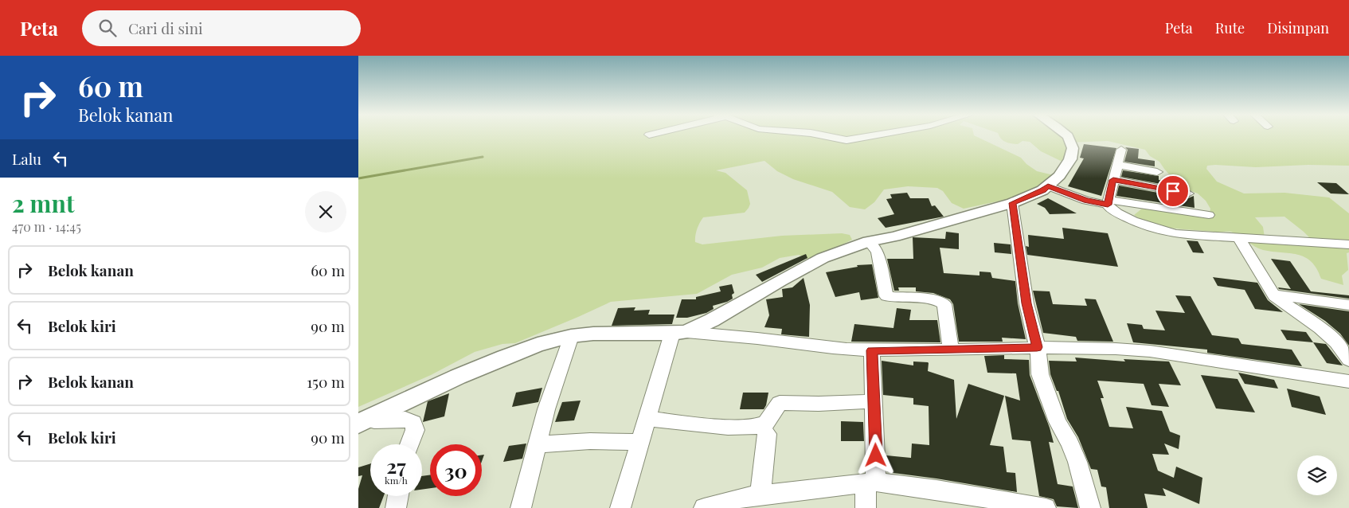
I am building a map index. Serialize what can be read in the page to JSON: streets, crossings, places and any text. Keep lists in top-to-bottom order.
{
  "page": {
    "header": "Peta",
    "search": "Cari di sini",
    "nav": ["Peta", "Rute", "Disimpan"],
    "turn": ["60 m", "Belok kanan"],
    "then": "Lalu",
    "heading": ["2 mnt", "470 m · 14:45"],
    "list": [
      {
        "name": "Belok kanan",
        "value": "60 m"
      },
      {
        "name": "Belok kiri",
        "value": "90 m"
      },
      {
        "name": "Belok kanan",
        "value": "150 m"
      },
      {
        "name": "Belok kiri",
        "value": "90 m"
      }
    ],
    "speed": "27 km/h",
    "limit": "30"
  }
}
